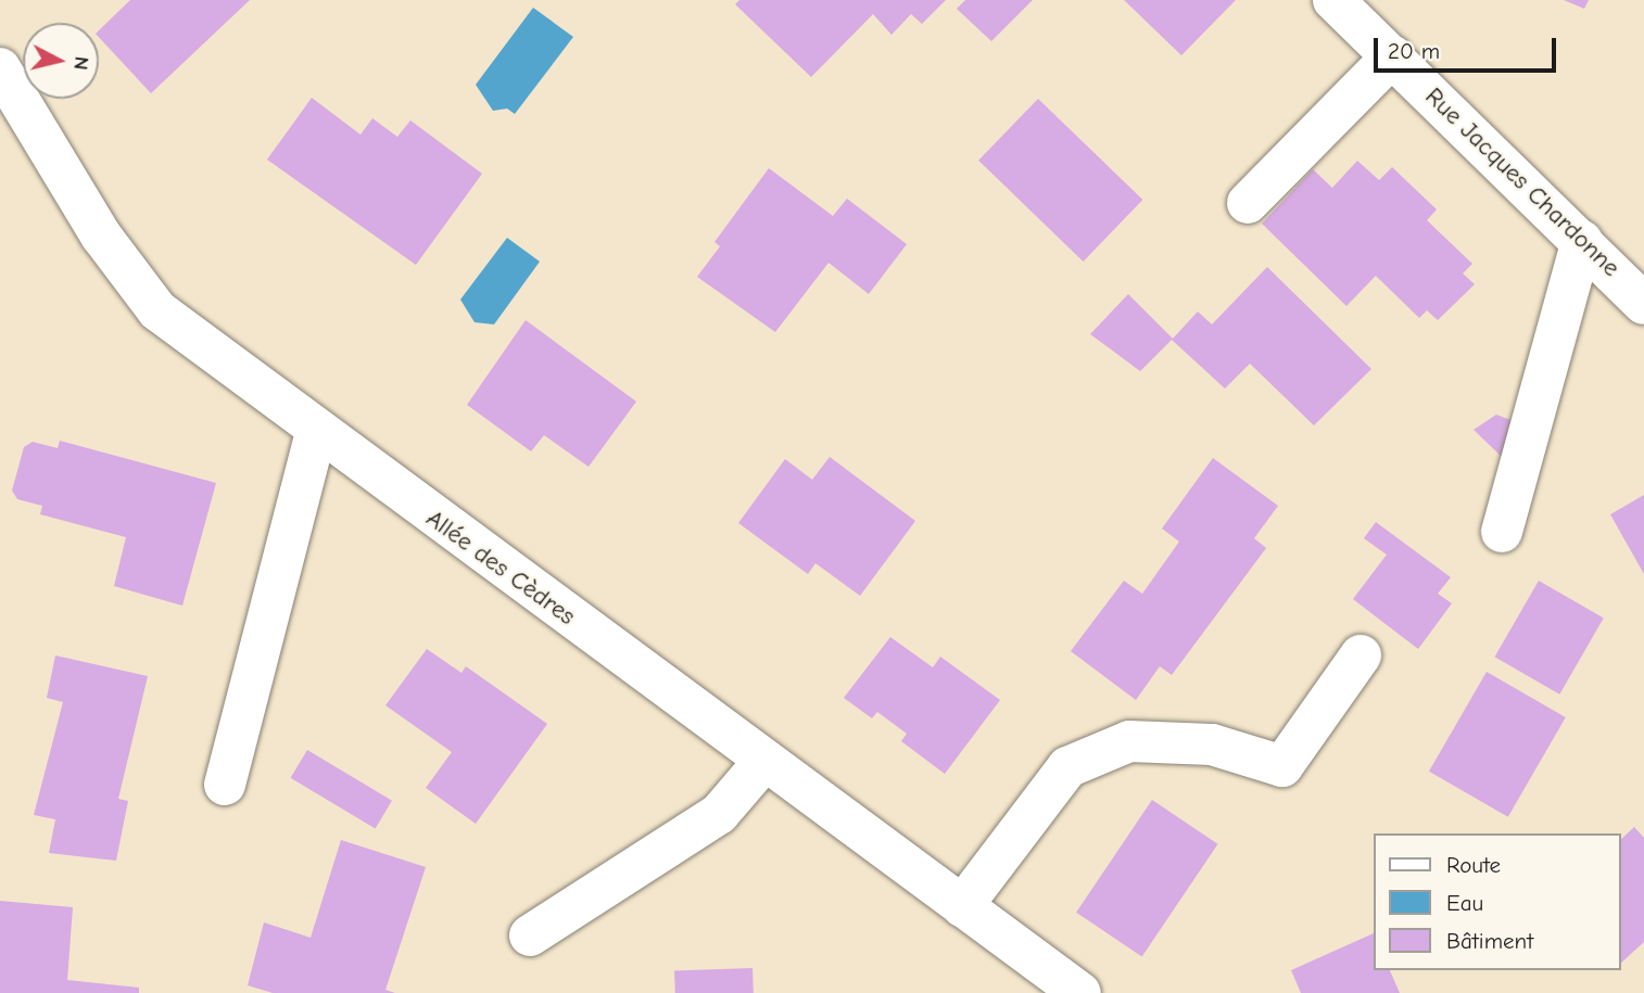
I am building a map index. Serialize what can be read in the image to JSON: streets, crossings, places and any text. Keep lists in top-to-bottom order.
{
  "streets": {
    "street": ["Rue Jacques Chardonne", "Allée des Cèdres"]
  },
  "legend": ["Route", "Eau", "Bâtiment"],
  "scale_bar": "20 m",
  "north": "right"
}
